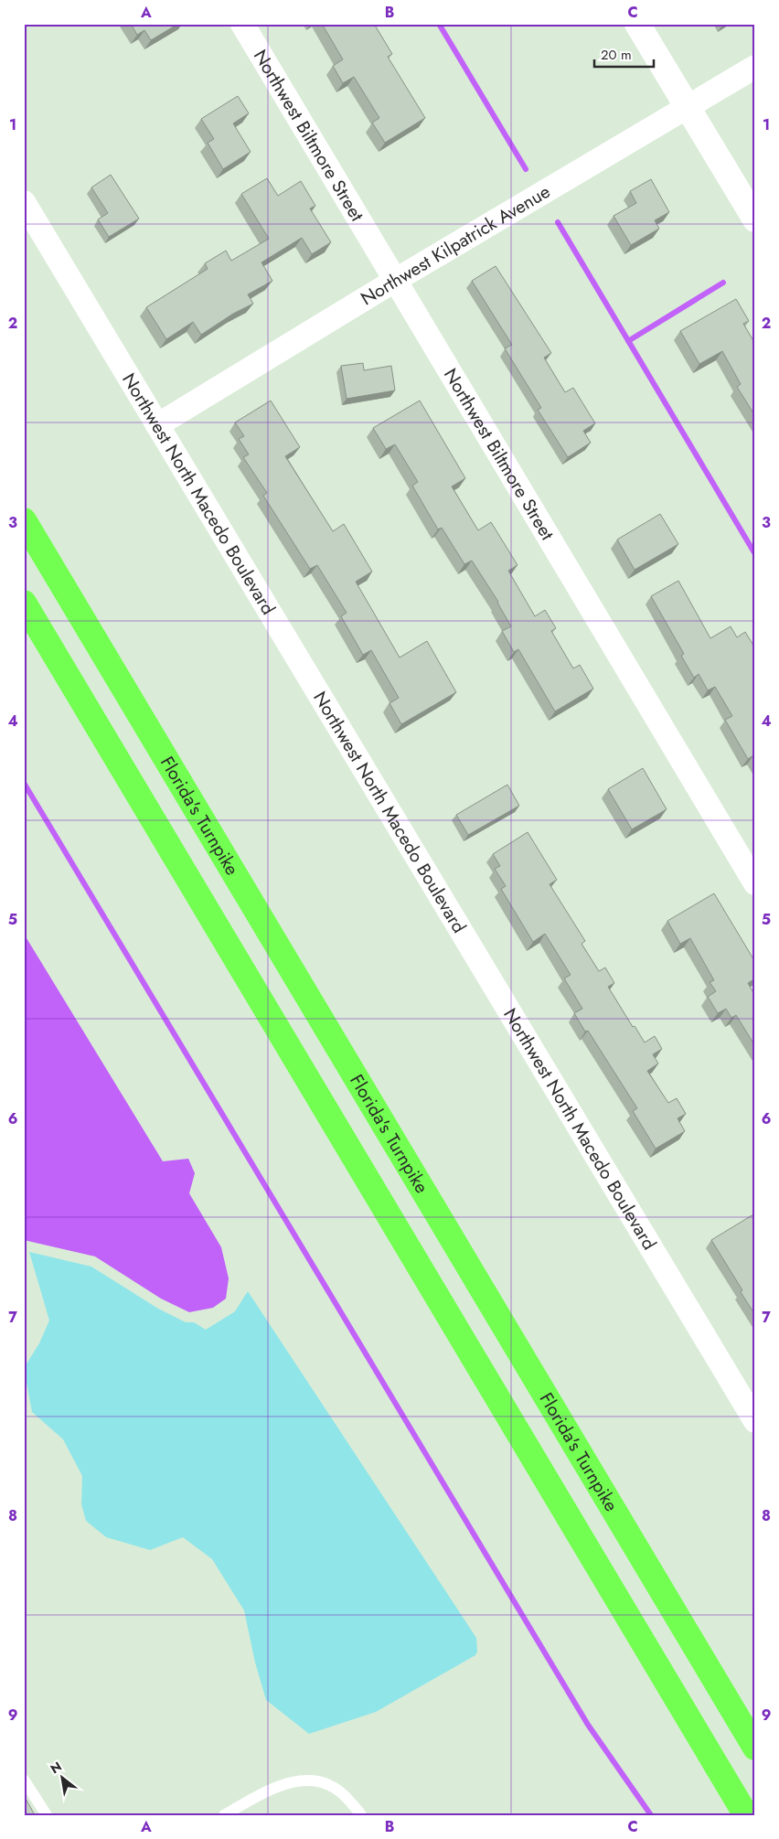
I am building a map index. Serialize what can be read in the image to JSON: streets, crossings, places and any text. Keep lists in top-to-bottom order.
{
  "streets": {
    "highway": ["Florida's Turnpike"],
    "street": ["Northwest Biltmore Street", "Northwest Kilpatrick Avenue", "Northwest North Macedo Boulevard"]
  },
  "crossings": [
    ["Northwest Biltmore Street", "Northwest Kilpatrick Avenue"],
    ["Northwest Kilpatrick Avenue", "Northwest North Macedo Boulevard"]
  ],
  "scale_bar": "20 m",
  "north": "top left",
  "grid": {
    "columns": ["A", "B", "C"],
    "rows": [
      "1",
      "2",
      "3",
      "4",
      "5",
      "6",
      "7",
      "8",
      "9"
    ]
  }
}
